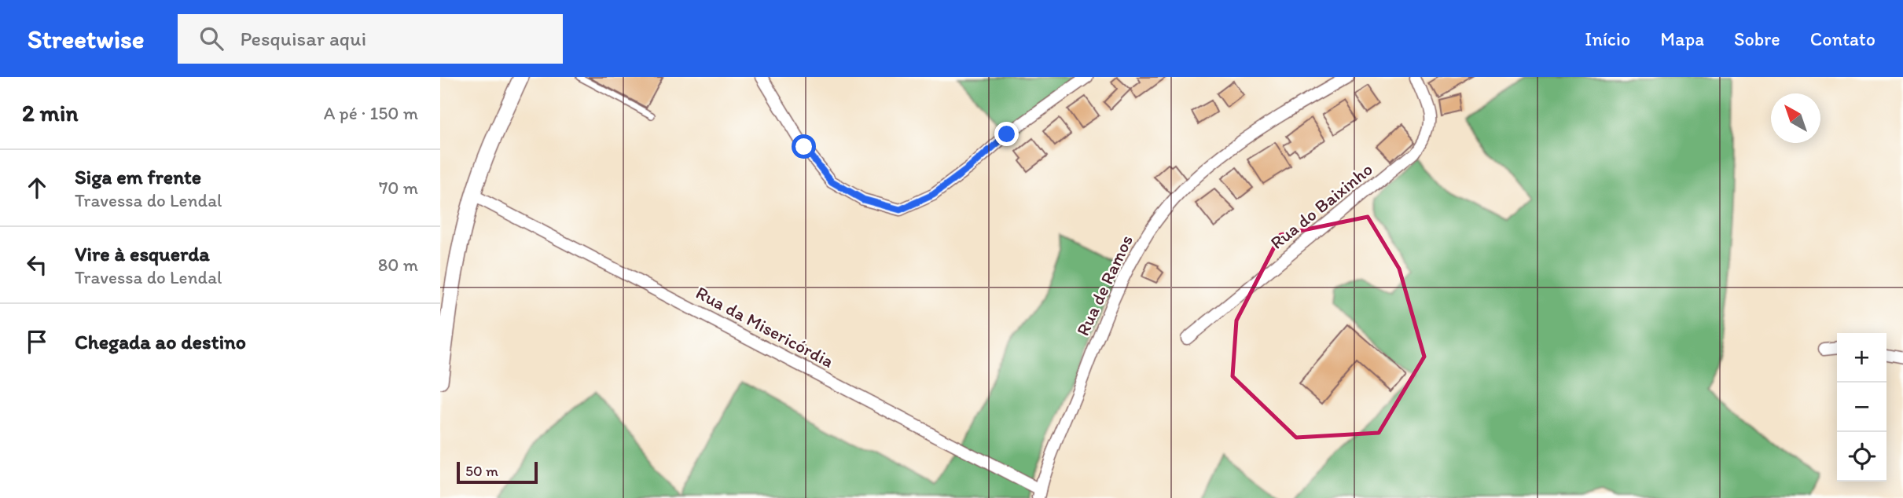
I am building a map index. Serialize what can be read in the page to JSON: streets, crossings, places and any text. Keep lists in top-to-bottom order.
{
  "streets": {
    "street": ["Rua do Baixinho", "Rua de Ramos", "Rua da Misericórdia"]
  },
  "crossings": [
    ["Rua de Ramos", "Rua da Misericórdia"]
  ],
  "scale_bar": "50 m",
  "north": "top left",
  "page": {
    "header": "Streetwise",
    "search": "Pesquisar aqui",
    "nav": [
      "Início",
      "Mapa",
      "Sobre",
      "Contato"
    ],
    "heading": ["2 min", "A pé · 150 m"],
    "list": [
      ["Siga em frente", "Travessa do Lendal", "70 m"],
      ["Vire à esquerda", "Travessa do Lendal", "80 m"],
      "Chegada ao destino"
    ],
    "map_buttons": ["+", "−"],
    "scale": "50 m"
  }
}
